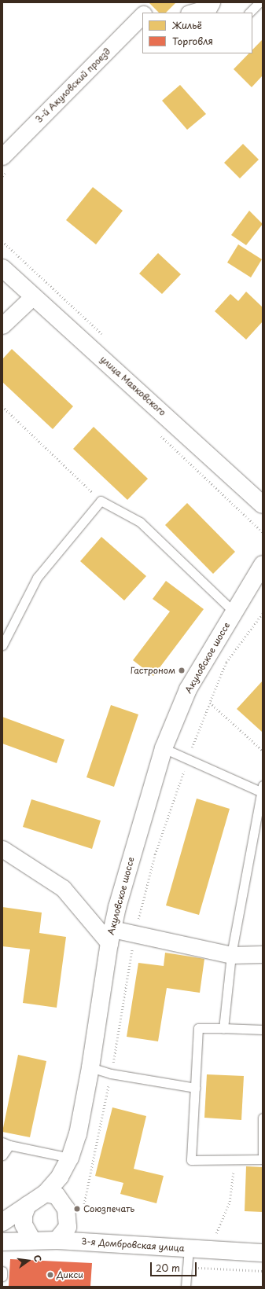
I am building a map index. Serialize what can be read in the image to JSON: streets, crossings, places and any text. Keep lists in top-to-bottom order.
{
  "streets": {
    "street": [
      "3-й Акуловский проезд",
      "улица Маяковского",
      "Акуловское шоссе",
      "3-я Домбровская улица"
    ]
  },
  "crossings": [
    ["Акуловское шоссе", "3-я Домбровская улица"]
  ],
  "places": ["Гастроном", "Союзпечать", "Дикси"],
  "legend": ["Жильё", "Торговля"],
  "scale_bar": "20 m",
  "north": "right"
}
